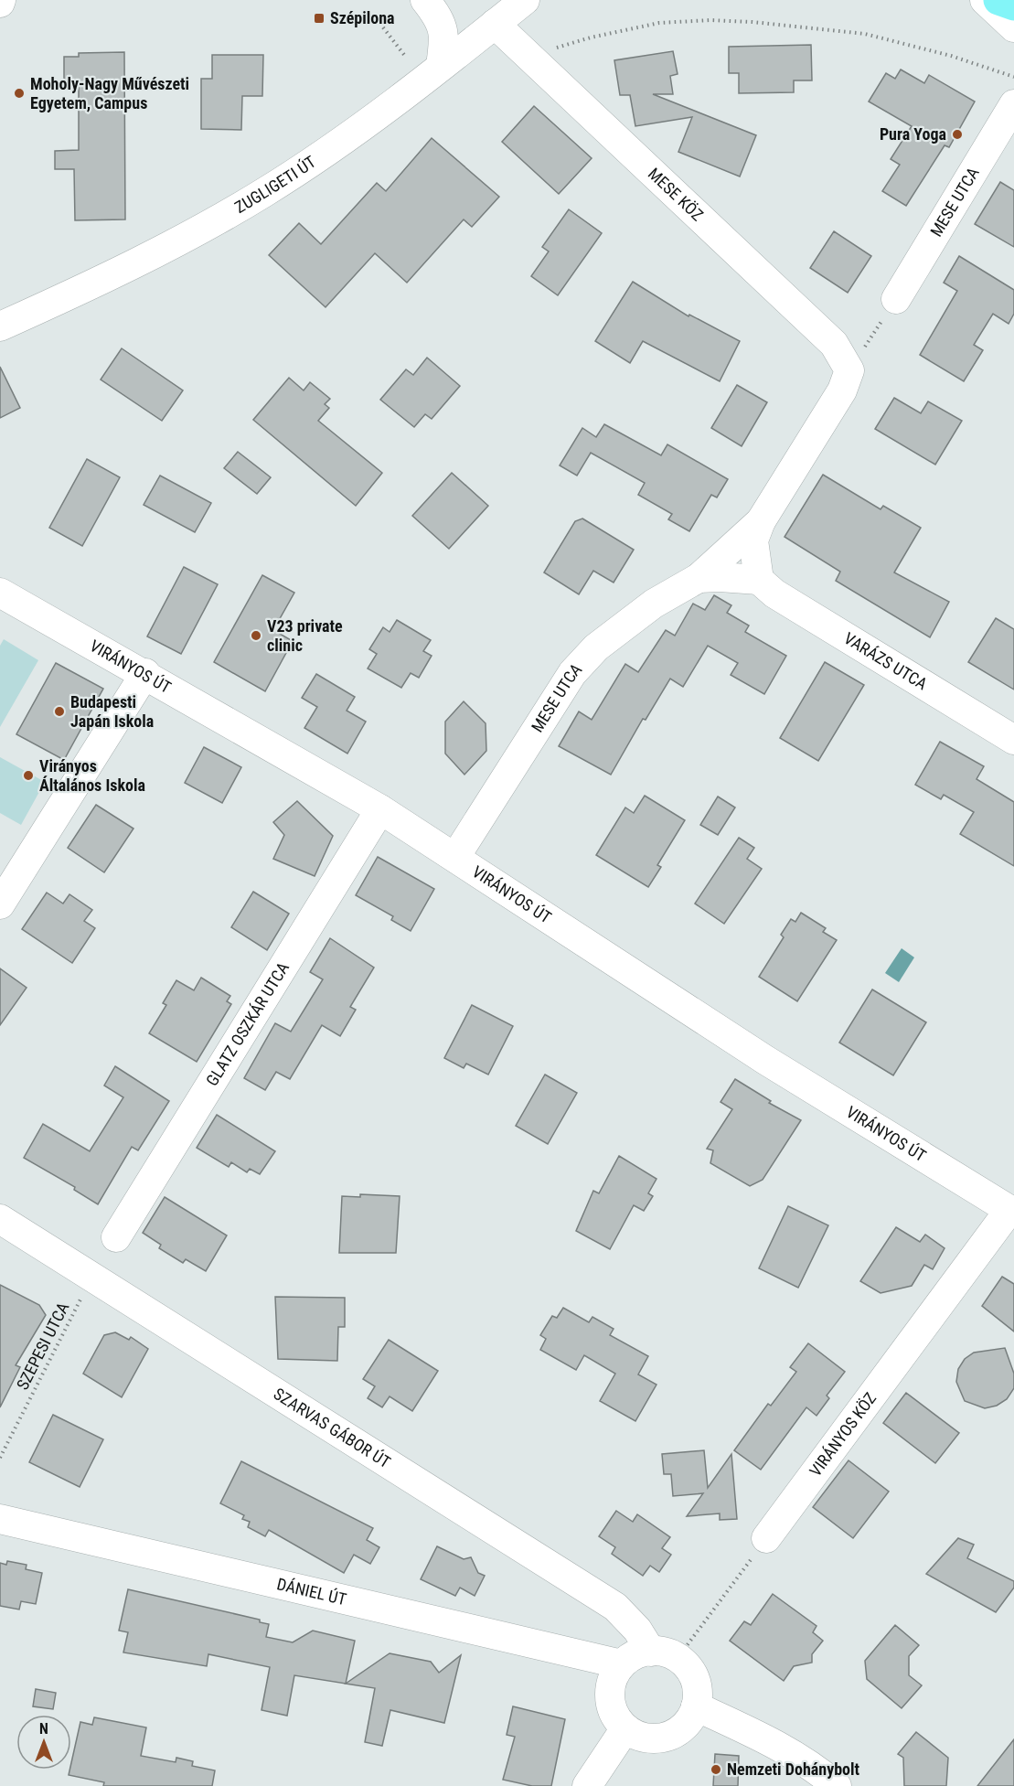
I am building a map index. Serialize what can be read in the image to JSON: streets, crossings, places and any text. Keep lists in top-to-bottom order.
{
  "streets": {
    "street": [
      "ZUGLIGETI ÚT",
      "MESE KÖZ",
      "MESE UTCA",
      "VARÁZS UTCA",
      "VIRÁNYOS ÚT",
      "GLATZ OSZKÁR UTCA",
      "SZARVAS GÁBOR ÚT",
      "VIRÁNYOS KÖZ",
      "DÁNIEL ÚT"
    ],
    "path": ["SZEPESI UTCA"]
  },
  "crossings": [
    ["ZUGLIGETI ÚT", "MESE KÖZ"],
    ["MESE KÖZ", "MESE UTCA"],
    ["MESE UTCA", "VARÁZS UTCA"],
    ["MESE UTCA", "VIRÁNYOS ÚT"],
    ["VIRÁNYOS ÚT", "GLATZ OSZKÁR UTCA"],
    ["VIRÁNYOS ÚT", "VIRÁNYOS KÖZ"],
    ["SZEPESI UTCA", "SZARVAS GÁBOR ÚT"],
    ["SZARVAS GÁBOR ÚT", "DÁNIEL ÚT"]
  ],
  "places": {
    "transit": ["Szépilona"],
    "other": [
      "Moholy-Nagy Művészeti Egyetem, Campus",
      "Pura Yoga",
      "V23 private clinic",
      "Budapesti Japán Iskola",
      "Virányos Általános Iskola",
      "Nemzeti Dohánybolt"
    ]
  },
  "north": "top"
}
